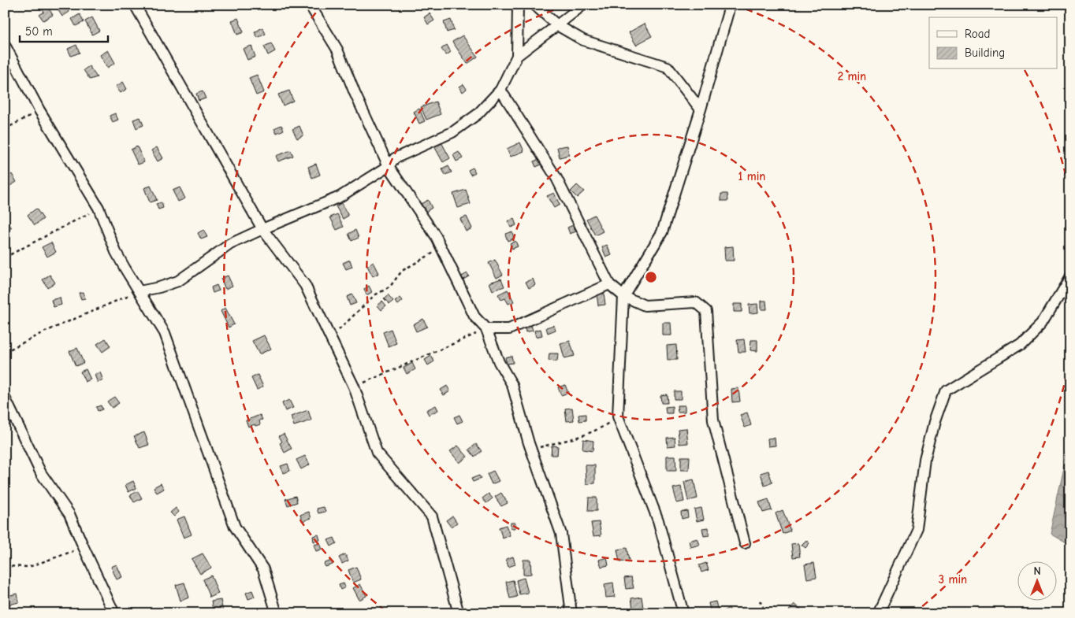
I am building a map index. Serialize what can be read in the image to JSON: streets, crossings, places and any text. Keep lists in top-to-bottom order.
{
  "legend": ["Road", "Building"],
  "scale_bar": "50 m",
  "north": "top",
  "rings": ["2 min", "1 min", "3 min"]
}
